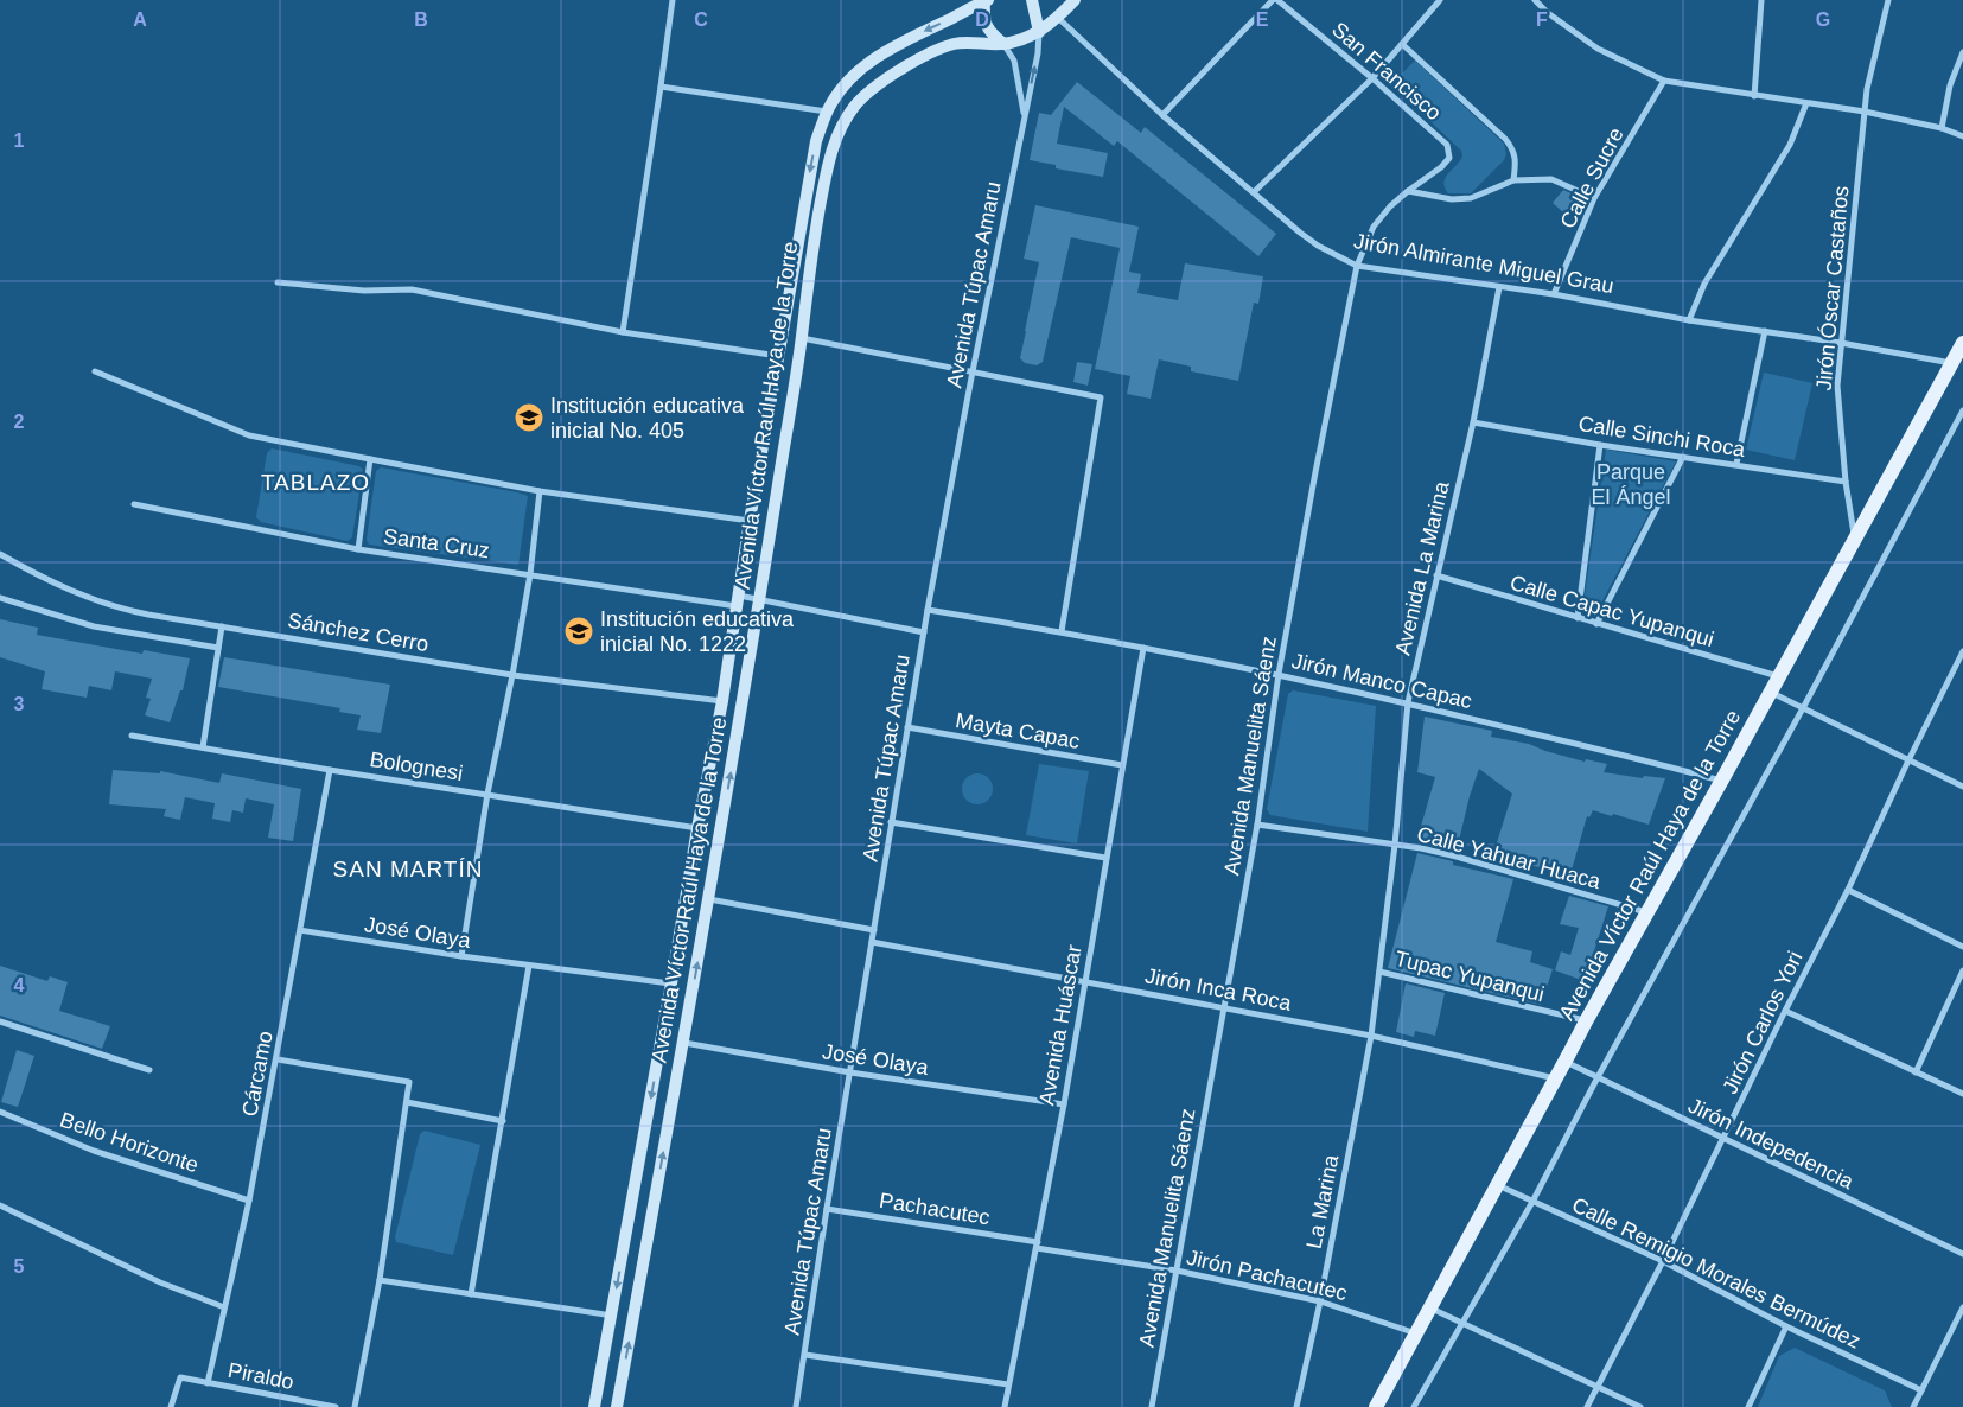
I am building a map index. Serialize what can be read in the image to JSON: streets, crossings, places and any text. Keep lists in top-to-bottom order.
{
  "streets": {
    "main road": ["Avenida Víctor Raúl Haya de la Torre"],
    "street": [
      "San Francisco",
      "Calle Sucre",
      "Jirón Almirante Miguel Grau",
      "Avenida Túpac Amaru",
      "Jirón Óscar Castaños",
      "Calle Sinchi Roca",
      "Santa Cruz",
      "Avenida La Marina",
      "Calle Capac Yupanqui",
      "Sánchez Cerro",
      "Jirón Manco Capac",
      "Mayta Capac",
      "Avenida Manuelita Sáenz",
      "Bolognesi",
      "Calle Yahuar Huaca",
      "José Olaya",
      "Tupac Yupanqui",
      "Jirón Inca Roca",
      "Jirón Carlos Yori",
      "Avenida Huáscar",
      "Cárcamo",
      "Bello Horizonte",
      "Jirón Indepedencia",
      "La Marina",
      "Pachacutec",
      "Calle Remigio Morales Bermúdez",
      "Jirón Pachacutec",
      "Piraldo"
    ]
  },
  "crossings": [
    ["San Francisco", "Avenida Manuelita Sáenz"],
    ["Calle Sucre", "Jirón Almirante Miguel Grau"],
    ["Jirón Almirante Miguel Grau", "Jirón Óscar Castaños"],
    ["Jirón Almirante Miguel Grau", "Avenida Víctor Raúl Haya de la Torre"],
    ["Jirón Almirante Miguel Grau", "Avenida La Marina"],
    ["Jirón Almirante Miguel Grau", "Avenida Manuelita Sáenz"],
    ["Avenida Túpac Amaru", "Avenida Víctor Raúl Haya de la Torre"],
    ["Avenida Túpac Amaru", "Santa Cruz"],
    ["Avenida Túpac Amaru", "Jirón Manco Capac"],
    ["Avenida Túpac Amaru", "Mayta Capac"],
    ["Avenida Túpac Amaru", "José Olaya"],
    ["Avenida Túpac Amaru", "Jirón Inca Roca"],
    ["Avenida Túpac Amaru", "Pachacutec"],
    ["Jirón Óscar Castaños", "Avenida Víctor Raúl Haya de la Torre"],
    ["Jirón Óscar Castaños", "Calle Sinchi Roca"],
    ["Avenida Víctor Raúl Haya de la Torre", "Santa Cruz"],
    ["Avenida Víctor Raúl Haya de la Torre", "Calle Capac Yupanqui"],
    ["Avenida Víctor Raúl Haya de la Torre", "Sánchez Cerro"],
    ["Avenida Víctor Raúl Haya de la Torre", "Jirón Manco Capac"],
    ["Avenida Víctor Raúl Haya de la Torre", "Bolognesi"],
    ["Avenida Víctor Raúl Haya de la Torre", "Calle Yahuar Huaca"],
    ["Avenida Víctor Raúl Haya de la Torre", "José Olaya"],
    ["Avenida Víctor Raúl Haya de la Torre", "Tupac Yupanqui"],
    ["Avenida Víctor Raúl Haya de la Torre", "Jirón Inca Roca"],
    ["Avenida Víctor Raúl Haya de la Torre", "Jirón Indepedencia"],
    ["Avenida Víctor Raúl Haya de la Torre", "Calle Remigio Morales Bermúdez"],
    ["Avenida Víctor Raúl Haya de la Torre", "Jirón Pachacutec"],
    ["Calle Sinchi Roca", "Avenida La Marina"],
    ["Avenida La Marina", "Calle Capac Yupanqui"],
    ["Avenida La Marina", "Jirón Manco Capac"],
    ["Avenida La Marina", "Calle Yahuar Huaca"],
    ["Avenida La Marina", "Tupac Yupanqui"],
    ["Avenida La Marina", "Jirón Inca Roca"],
    ["Avenida La Marina", "La Marina"],
    ["Jirón Manco Capac", "Avenida Manuelita Sáenz"],
    ["Jirón Manco Capac", "Avenida Huáscar"],
    ["Mayta Capac", "Avenida Huáscar"],
    ["Avenida Manuelita Sáenz", "Calle Yahuar Huaca"],
    ["Avenida Manuelita Sáenz", "Jirón Inca Roca"],
    ["Avenida Manuelita Sáenz", "Jirón Pachacutec"],
    ["Bolognesi", "Cárcamo"],
    ["José Olaya", "Avenida Huáscar"],
    ["José Olaya", "Cárcamo"],
    ["Jirón Inca Roca", "Avenida Huáscar"],
    ["Jirón Inca Roca", "La Marina"],
    ["Jirón Carlos Yori", "Jirón Indepedencia"],
    ["Jirón Carlos Yori", "Calle Remigio Morales Bermúdez"],
    ["Avenida Huáscar", "Pachacutec"],
    ["Avenida Huáscar", "Jirón Pachacutec"],
    ["Cárcamo", "Bello Horizonte"],
    ["Cárcamo", "Piraldo"],
    ["La Marina", "Jirón Pachacutec"],
    ["Pachacutec", "Jirón Pachacutec"]
  ],
  "districts": ["TABLAZO", "SAN MARTÍN"],
  "parks": ["Parque El Ángel"],
  "places": {
    "school or university": ["Institución educativa inicial No. 405", "Institución educativa inicial No. 1222"]
  },
  "grid": {
    "columns": [
      "A",
      "B",
      "C",
      "D",
      "E",
      "F",
      "G"
    ],
    "rows": [
      "1",
      "2",
      "3",
      "4",
      "5"
    ]
  }
}
